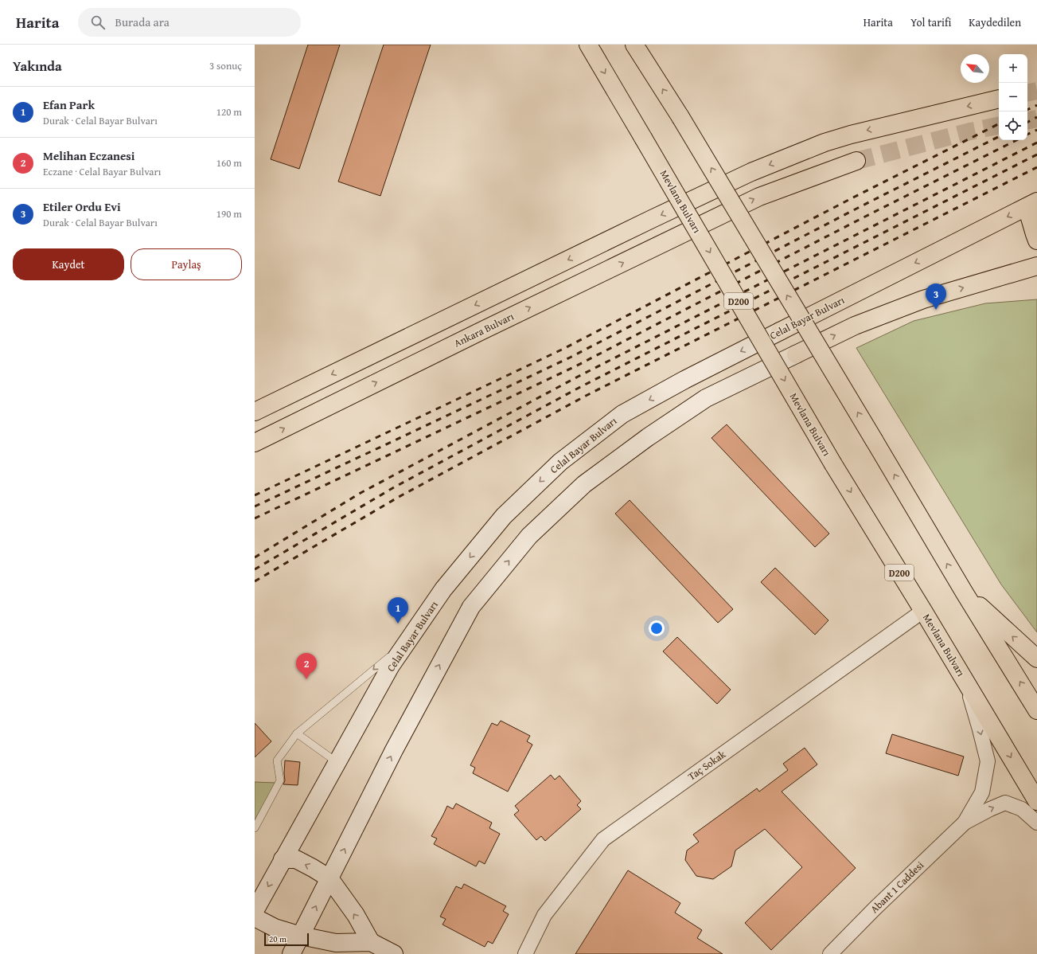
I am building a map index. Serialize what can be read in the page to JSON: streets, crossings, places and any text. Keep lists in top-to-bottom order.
{
  "streets": {
    "main road": [
      "Mevlana Bulvarı",
      "D200",
      "Celal Bayar Bulvarı",
      "Ankara Bulvarı"
    ],
    "street": ["Taç Sokak", "Abant 1 Caddesi"]
  },
  "crossings": [
    ["Mevlana Bulvarı", "Taç Sokak"],
    ["Mevlana Bulvarı", "Abant 1 Caddesi"]
  ],
  "scale_bar": "20 m",
  "north": "top left",
  "page": {
    "header": "Harita",
    "search": "Burada ara",
    "nav": ["Harita", "Yol tarifi", "Kaydedilen"],
    "heading": ["Yakında", "3 sonuç"],
    "map_buttons": ["+", "−"],
    "list": [
      {
        "mark": "1",
        "name": "Efan Park",
        "note": "Durak · Celal Bayar Bulvarı",
        "value": "120 m"
      },
      {
        "mark": "2",
        "name": "Melihan Eczanesi",
        "note": "Eczane · Celal Bayar Bulvarı",
        "value": "160 m"
      },
      {
        "mark": "3",
        "name": "Etiler Ordu Evi",
        "note": "Durak · Celal Bayar Bulvarı",
        "value": "190 m"
      }
    ],
    "buttons": ["Kaydet", "Paylaş"],
    "pins": ["3", "1", "2"],
    "scale": "20 m"
  }
}
